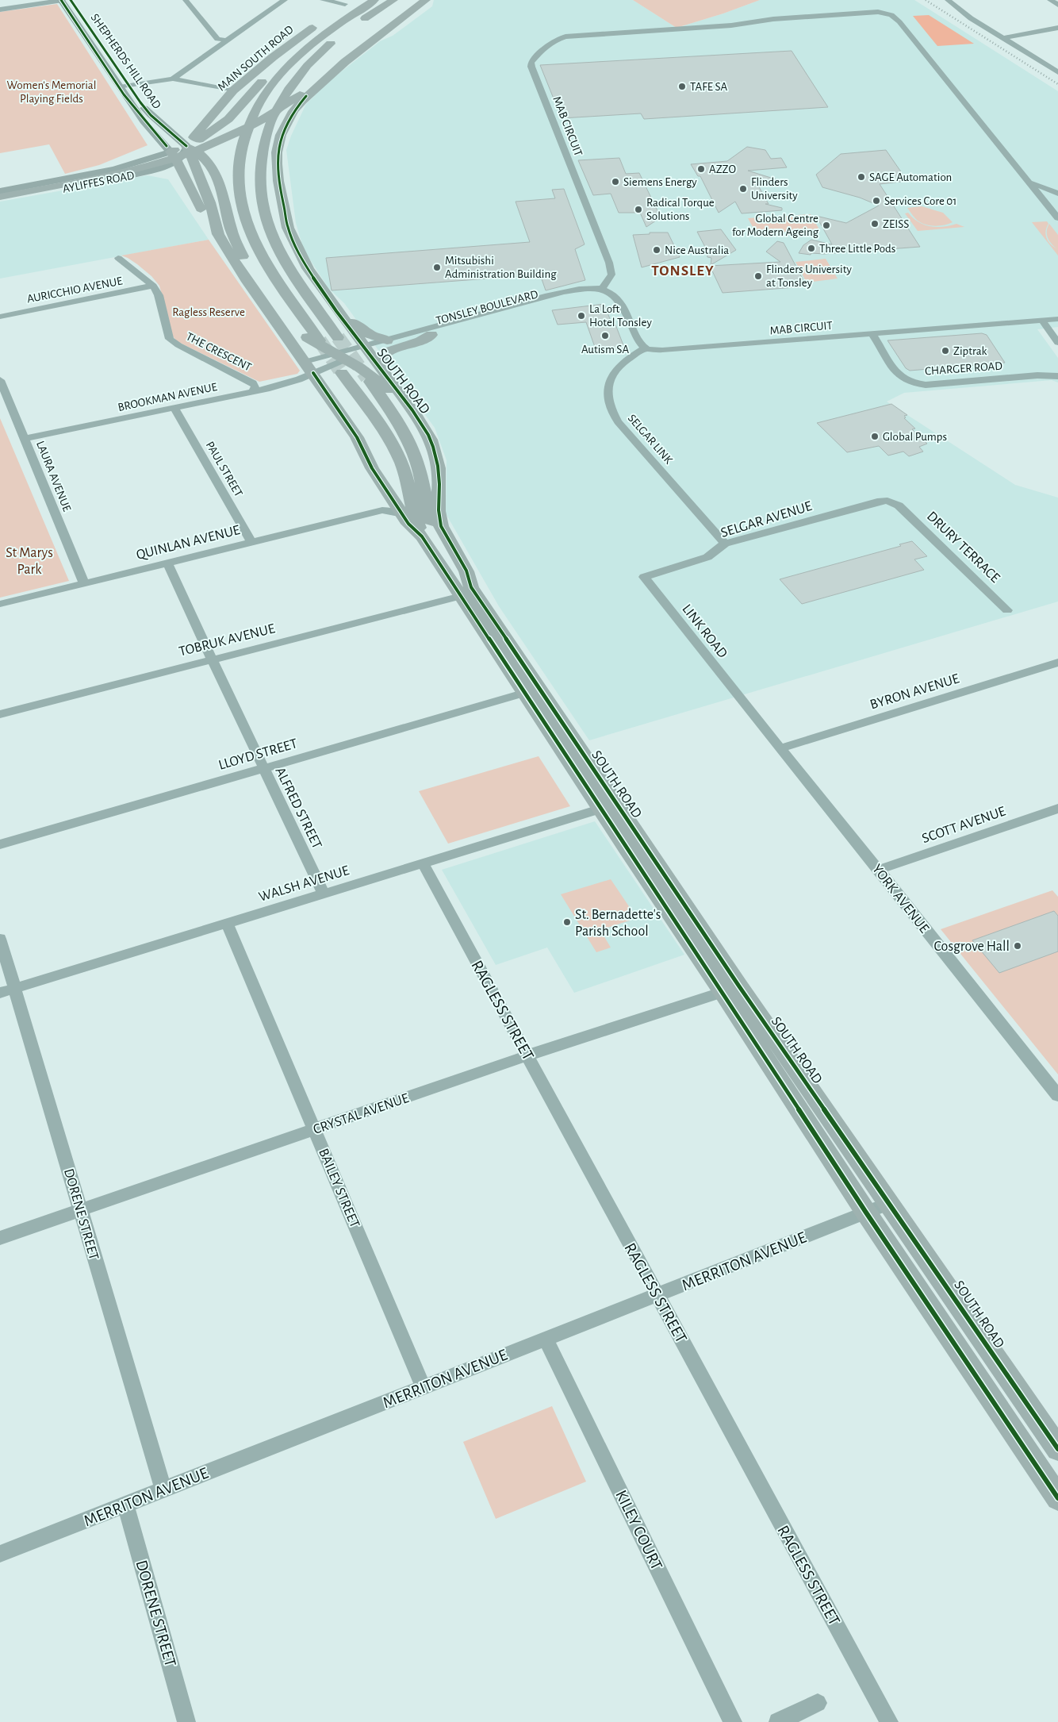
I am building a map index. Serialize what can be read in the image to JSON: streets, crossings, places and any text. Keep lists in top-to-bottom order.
{
  "streets": {
    "highway": ["MAIN SOUTH ROAD", "AYLIFFES ROAD", "SOUTH ROAD"],
    "main road": ["SHEPHERDS HILL ROAD"],
    "street": [
      "MAB CIRCUIT",
      "AURICCHIO AVENUE",
      "TONSLEY BOULEVARD",
      "THE CRESCENT",
      "CHARGER ROAD",
      "BROOKMAN AVENUE",
      "SELGAR LINK",
      "PAUL STREET",
      "LAURA AVENUE",
      "SELGAR AVENUE",
      "QUINLAN AVENUE",
      "DRURY TERRACE",
      "LINK ROAD",
      "TOBRUK AVENUE",
      "BYRON AVENUE",
      "LLOYD STREET",
      "ALFRED STREET",
      "SCOTT AVENUE",
      "WALSH AVENUE",
      "YORK AVENUE",
      "RAGLESS STREET",
      "CRYSTAL AVENUE",
      "BAILEY STREET",
      "DORENE STREET",
      "MERRITON AVENUE",
      "KILEY COURT"
    ]
  },
  "crossings": [
    ["MAIN SOUTH ROAD", "SHEPHERDS HILL ROAD"],
    ["MAIN SOUTH ROAD", "AYLIFFES ROAD"],
    ["MAIN SOUTH ROAD", "SOUTH ROAD"],
    ["SHEPHERDS HILL ROAD", "AYLIFFES ROAD"],
    ["SHEPHERDS HILL ROAD", "SOUTH ROAD"],
    ["MAB CIRCUIT", "TONSLEY BOULEVARD"],
    ["MAB CIRCUIT", "CHARGER ROAD"],
    ["MAB CIRCUIT", "SELGAR LINK"],
    ["AYLIFFES ROAD", "SOUTH ROAD"],
    ["AURICCHIO AVENUE", "THE CRESCENT"],
    ["TONSLEY BOULEVARD", "SOUTH ROAD"],
    ["TONSLEY BOULEVARD", "BROOKMAN AVENUE"],
    ["THE CRESCENT", "BROOKMAN AVENUE"],
    ["SOUTH ROAD", "BROOKMAN AVENUE"],
    ["SOUTH ROAD", "QUINLAN AVENUE"],
    ["SOUTH ROAD", "TOBRUK AVENUE"],
    ["SOUTH ROAD", "LLOYD STREET"],
    ["SOUTH ROAD", "WALSH AVENUE"],
    ["SOUTH ROAD", "CRYSTAL AVENUE"],
    ["SOUTH ROAD", "MERRITON AVENUE"],
    ["BROOKMAN AVENUE", "PAUL STREET"],
    ["BROOKMAN AVENUE", "LAURA AVENUE"],
    ["SELGAR LINK", "SELGAR AVENUE"],
    ["PAUL STREET", "QUINLAN AVENUE"],
    ["LAURA AVENUE", "QUINLAN AVENUE"],
    ["SELGAR AVENUE", "DRURY TERRACE"],
    ["SELGAR AVENUE", "LINK ROAD"],
    ["QUINLAN AVENUE", "ALFRED STREET"],
    ["LINK ROAD", "YORK AVENUE"],
    ["TOBRUK AVENUE", "ALFRED STREET"],
    ["BYRON AVENUE", "YORK AVENUE"],
    ["LLOYD STREET", "ALFRED STREET"],
    ["ALFRED STREET", "WALSH AVENUE"],
    ["SCOTT AVENUE", "YORK AVENUE"],
    ["WALSH AVENUE", "RAGLESS STREET"],
    ["WALSH AVENUE", "BAILEY STREET"],
    ["WALSH AVENUE", "DORENE STREET"],
    ["RAGLESS STREET", "CRYSTAL AVENUE"],
    ["RAGLESS STREET", "MERRITON AVENUE"],
    ["CRYSTAL AVENUE", "BAILEY STREET"],
    ["CRYSTAL AVENUE", "DORENE STREET"],
    ["BAILEY STREET", "MERRITON AVENUE"],
    ["DORENE STREET", "MERRITON AVENUE"],
    ["MERRITON AVENUE", "KILEY COURT"]
  ],
  "districts": ["TONSLEY"],
  "parks": ["Women's Memorial Playing Fields", "Ragless Reserve", "St Marys Park"],
  "places": [
    "TAFE SA",
    "AZZO",
    "SAGE Automation",
    "Siemens Energy",
    "Flinders University",
    "Services Core 01",
    "Radical Torque Solutions",
    "ZEISS",
    "Global Centre for Modern Ageing",
    "Three Little Pods",
    "Nice Australia",
    "Mitsubishi Administration Building",
    "Flinders University at Tonsley",
    "La Loft Hotel Tonsley",
    "Autism SA",
    "Ziptrak",
    "Global Pumps",
    "St. Bernadette's Parish School",
    "Cosgrove Hall"
  ]
}
